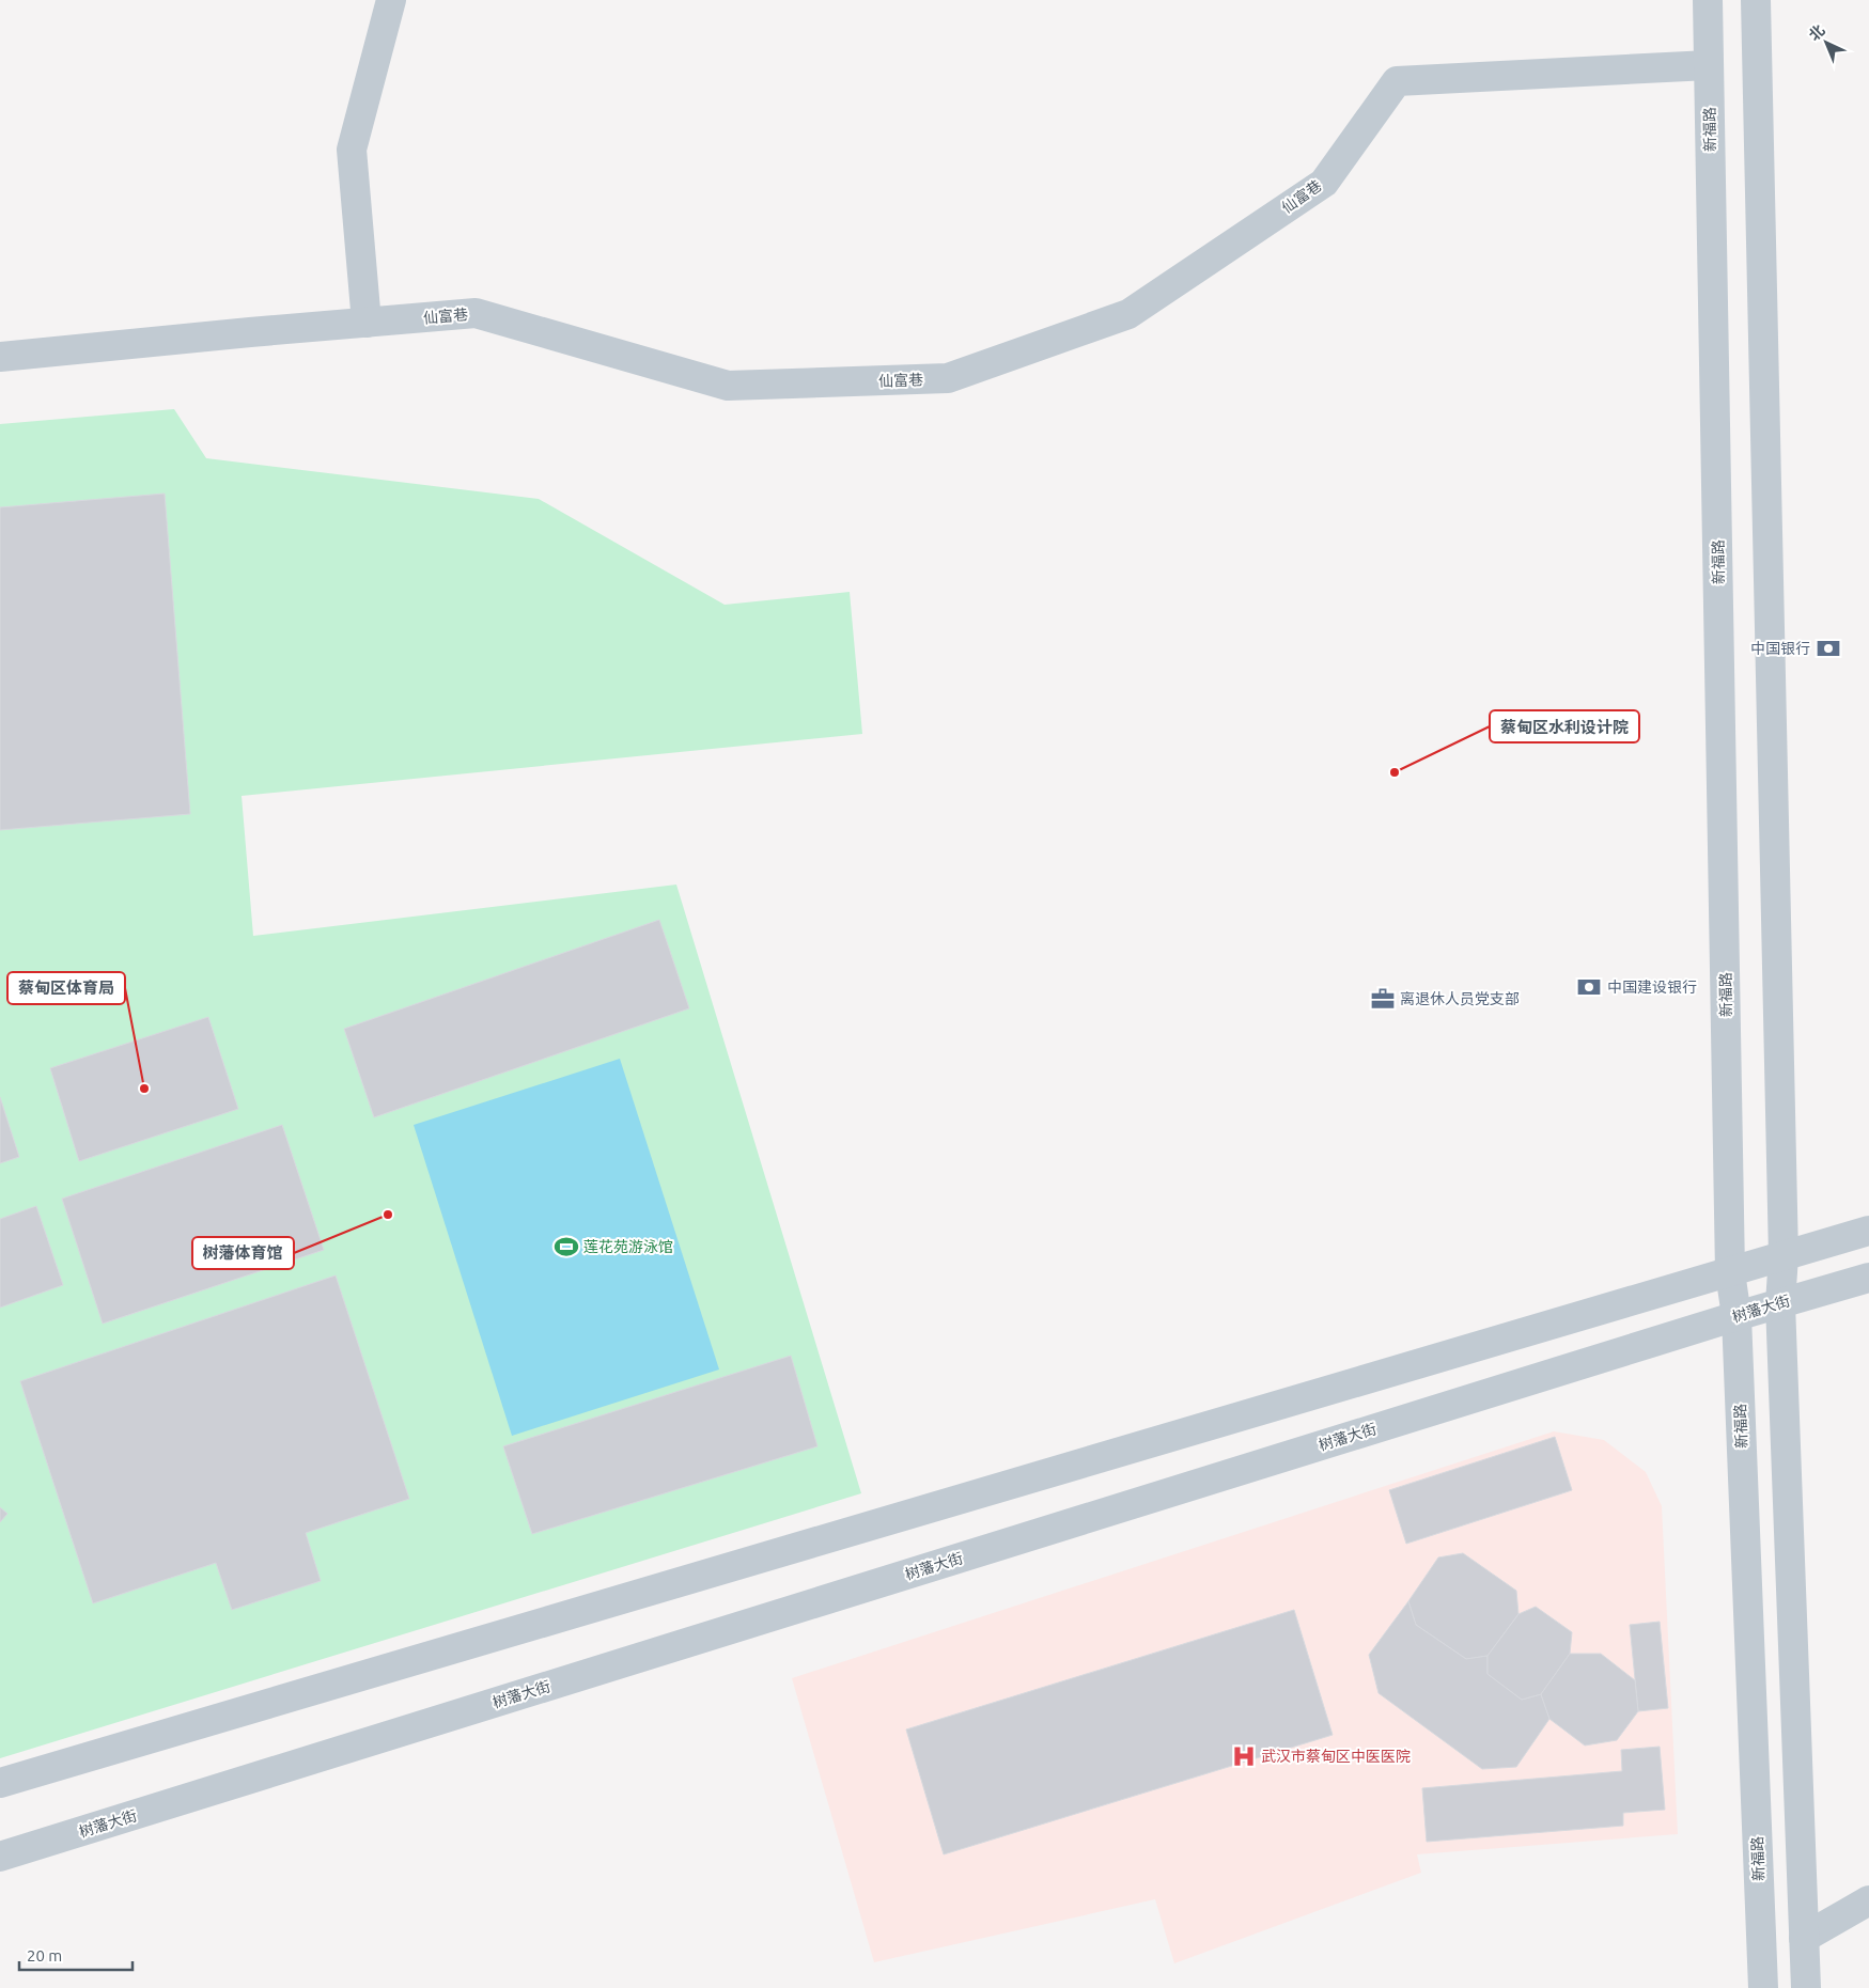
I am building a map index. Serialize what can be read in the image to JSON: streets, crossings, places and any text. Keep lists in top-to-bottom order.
{
  "streets": {
    "street": ["新福路", "仙富巷", "树藩大街"]
  },
  "crossings": [
    ["新福路", "仙富巷"],
    ["新福路", "树藩大街"]
  ],
  "places": {
    "bank": ["中国银行", "中国建设银行"],
    "other": ["蔡甸区水利设计院", "蔡甸区体育局", "树藩体育馆"],
    "office": ["离退休人员党支部"],
    "sports": ["莲花苑游泳馆"],
    "hospital": ["武汉市蔡甸区中医医院"]
  },
  "scale_bar": "20 m",
  "north": "top left"
}
